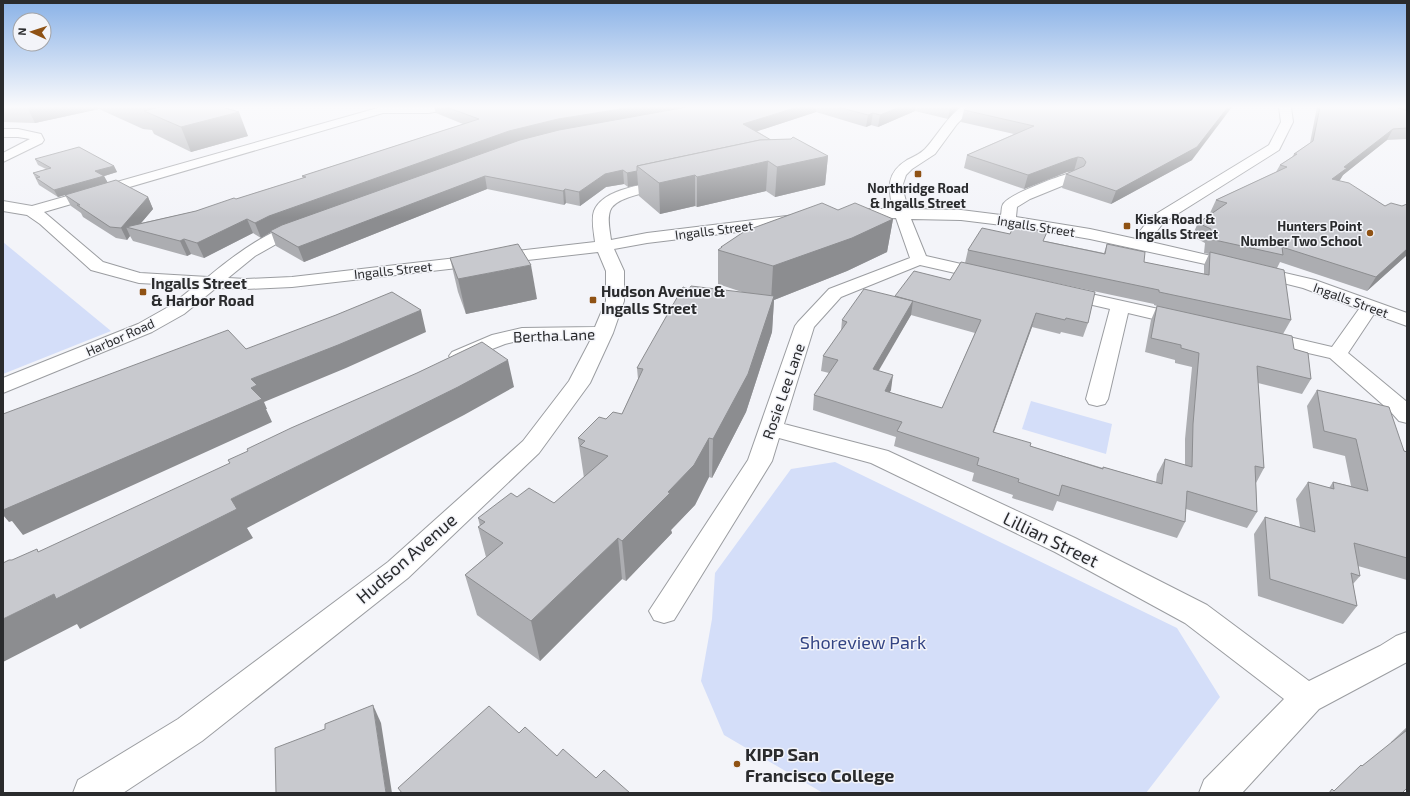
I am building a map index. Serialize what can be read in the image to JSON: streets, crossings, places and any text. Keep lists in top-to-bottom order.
{
  "streets": {
    "street": [
      "Ingalls Street",
      "Bertha Lane",
      "Harbor Road",
      "Rosie Lee Lane",
      "Lillian Street",
      "Hudson Avenue"
    ]
  },
  "crossings": [
    ["Ingalls Street", "Harbor Road"],
    ["Ingalls Street", "Hudson Avenue"],
    ["Bertha Lane", "Hudson Avenue"],
    ["Rosie Lee Lane", "Lillian Street"]
  ],
  "parks": ["Shoreview Park"],
  "places": {
    "transit": [
      "Northridge Road & Ingalls Street",
      "Kiska Road & Ingalls Street",
      "Ingalls Street & Harbor Road",
      "Hudson Avenue & Ingalls Street"
    ],
    "other": ["Hunters Point Number Two School", "KIPP San Francisco College"]
  },
  "north": "left"
}
